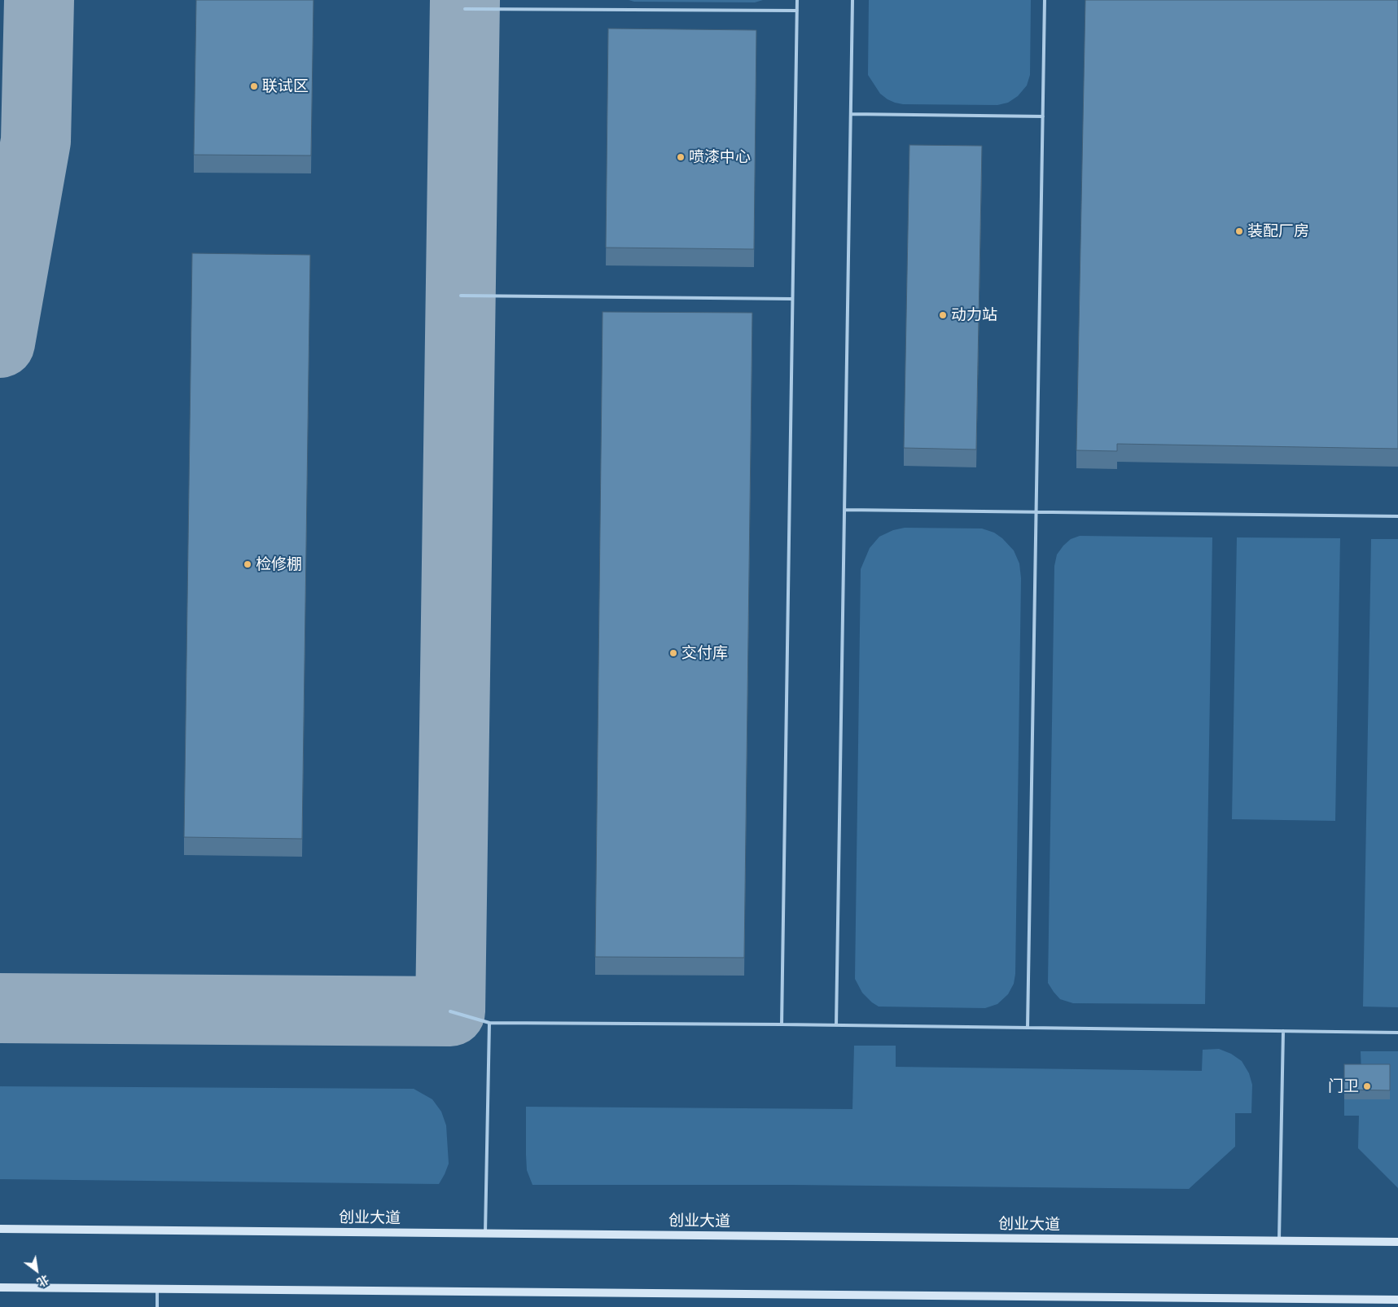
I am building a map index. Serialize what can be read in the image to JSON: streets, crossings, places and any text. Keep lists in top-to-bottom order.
{
  "streets": {
    "main road": ["创业大道"]
  },
  "places": [
    "联试区",
    "喷漆中心",
    "装配厂房",
    "动力站",
    "检修棚",
    "交付库",
    "门卫"
  ],
  "north": "bottom right"
}
